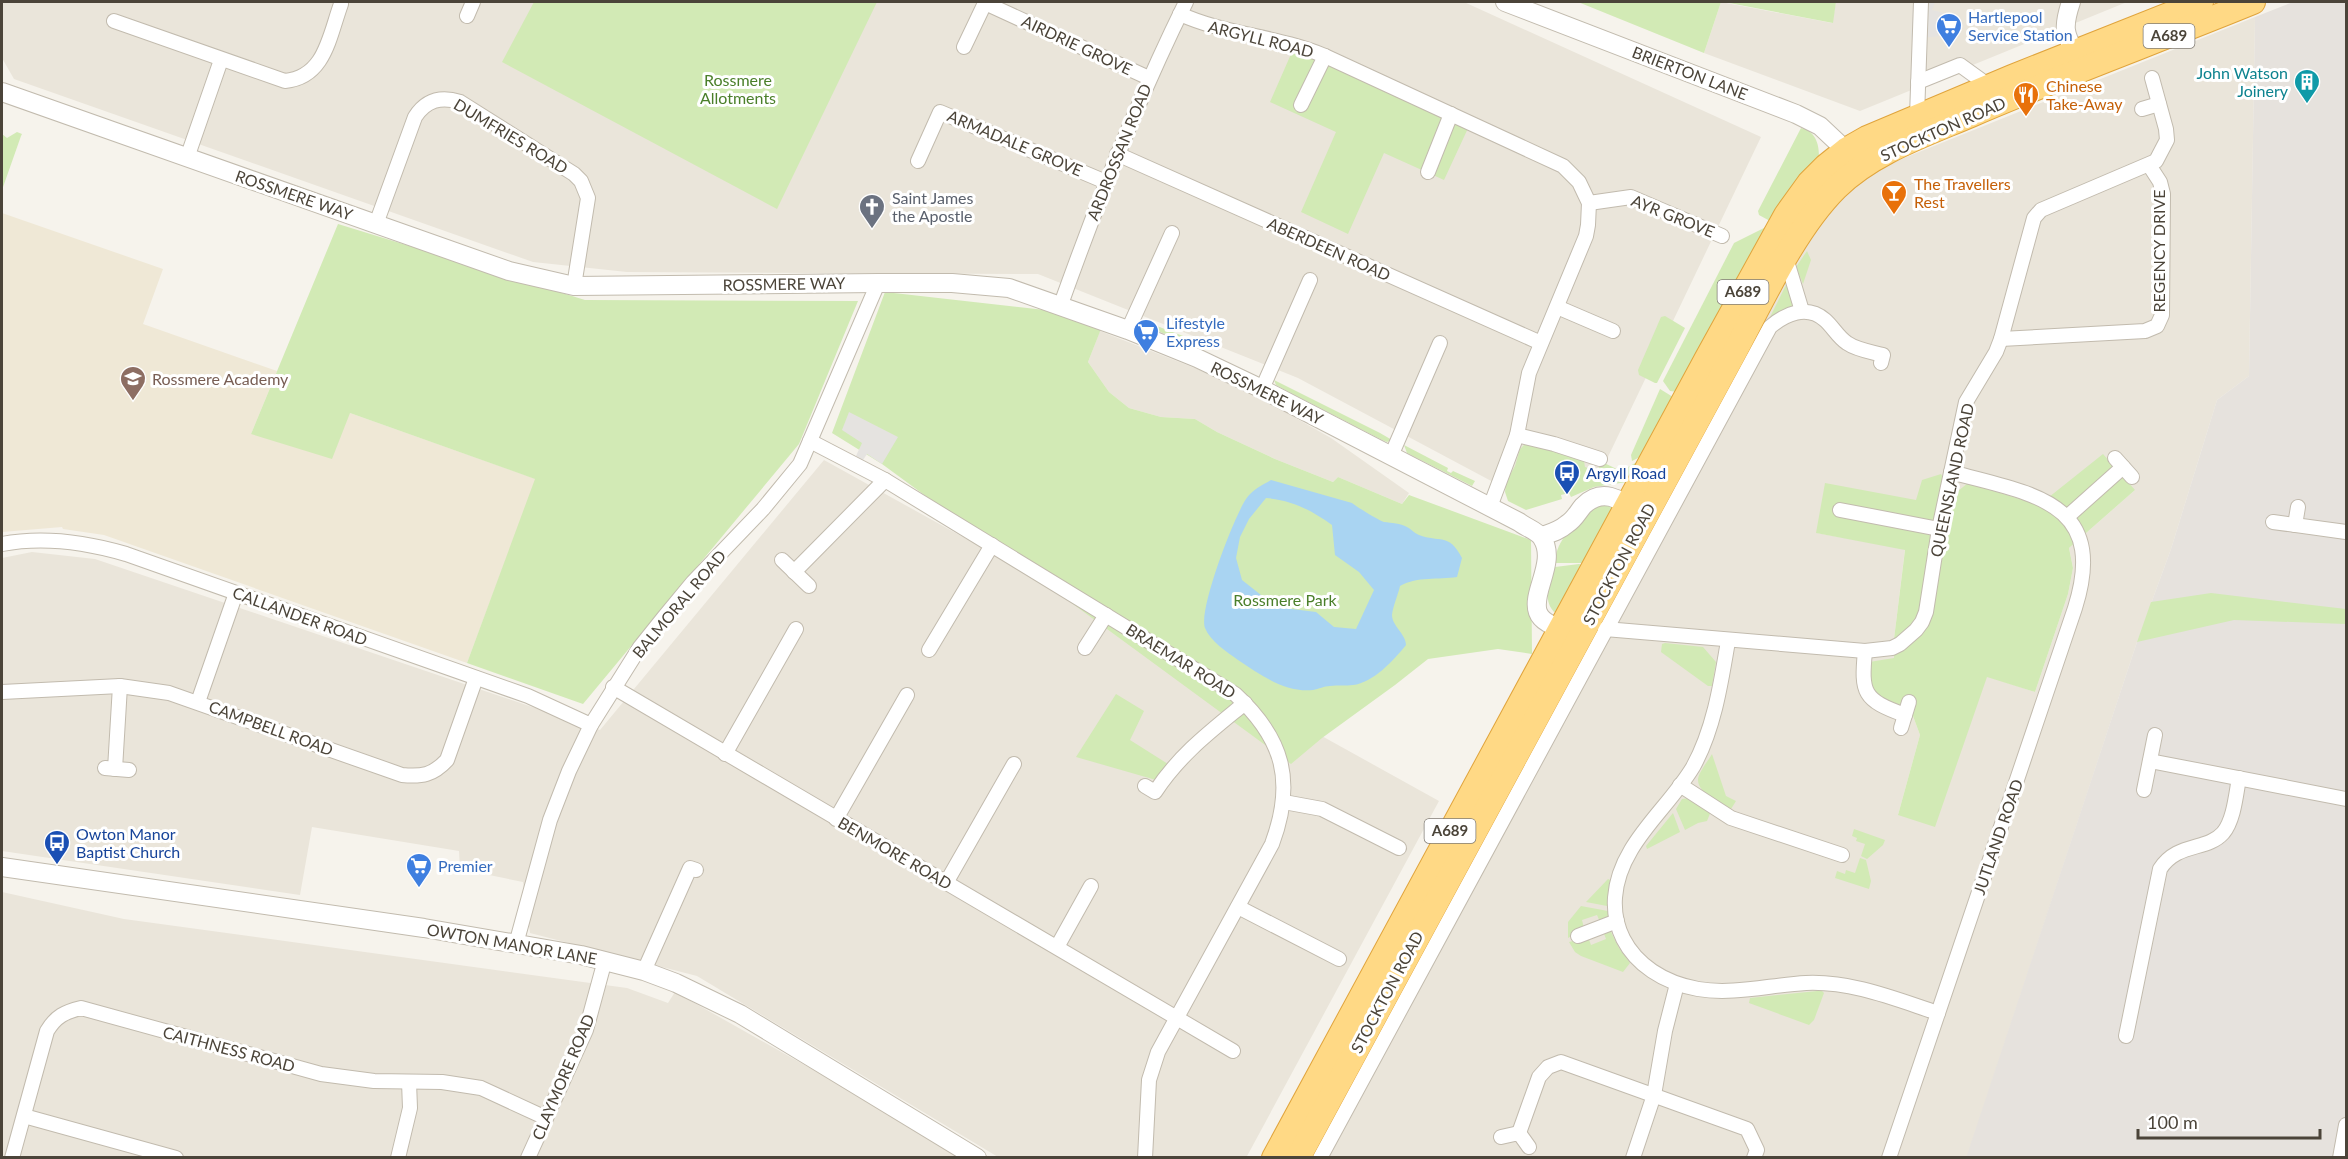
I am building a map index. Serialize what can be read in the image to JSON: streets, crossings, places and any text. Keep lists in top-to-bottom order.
{
  "streets": {
    "highway": ["A689", "STOCKTON ROAD"],
    "street": [
      "ARGYLL ROAD",
      "AIRDRIE GROVE",
      "BRIERTON LANE",
      "DUMFRIES ROAD",
      "ARMADALE GROVE",
      "ARDROSSAN ROAD",
      "ROSSMERE WAY",
      "AYR GROVE",
      "ABERDEEN ROAD",
      "REGENCY DRIVE",
      "QUEENSLAND ROAD",
      "BALMORAL ROAD",
      "CALLANDER ROAD",
      "BRAEMAR ROAD",
      "CAMPBELL ROAD",
      "JUTLAND ROAD",
      "BENMORE ROAD",
      "OWTON MANOR LANE",
      "CAITHNESS ROAD",
      "CLAYMORE ROAD"
    ]
  },
  "crossings": [
    ["A689", "STOCKTON ROAD"],
    ["ARGYLL ROAD", "ARDROSSAN ROAD"],
    ["ARGYLL ROAD", "AYR GROVE"],
    ["AIRDRIE GROVE", "ARDROSSAN ROAD"],
    ["BRIERTON LANE", "STOCKTON ROAD"],
    ["STOCKTON ROAD", "QUEENSLAND ROAD"],
    ["DUMFRIES ROAD", "ROSSMERE WAY"],
    ["ARMADALE GROVE", "ARDROSSAN ROAD"],
    ["ARDROSSAN ROAD", "ROSSMERE WAY"],
    ["ARDROSSAN ROAD", "ABERDEEN ROAD"],
    ["ROSSMERE WAY", "BALMORAL ROAD"],
    ["REGENCY DRIVE", "QUEENSLAND ROAD"],
    ["BALMORAL ROAD", "CALLANDER ROAD"],
    ["BALMORAL ROAD", "BRAEMAR ROAD"],
    ["BALMORAL ROAD", "BENMORE ROAD"],
    ["BALMORAL ROAD", "OWTON MANOR LANE"],
    ["CALLANDER ROAD", "CAMPBELL ROAD"],
    ["BRAEMAR ROAD", "BENMORE ROAD"],
    ["OWTON MANOR LANE", "CLAYMORE ROAD"],
    ["CAITHNESS ROAD", "CLAYMORE ROAD"]
  ],
  "parks": ["Rossmere Allotments", "Rossmere Park"],
  "places": {
    "supermarket": ["Hartlepool Service Station", "Lifestyle Express", "Premier"],
    "building": ["John Watson Joinery"],
    "restaurant": ["Chinese Take-Away"],
    "bar": ["The Travellers Rest"],
    "church": ["Saint James the Apostle"],
    "school or university": ["Rossmere Academy"],
    "bus stop": ["Argyll Road", "Owton Manor Baptist Church"]
  },
  "scale_bar": "100 m"
}
